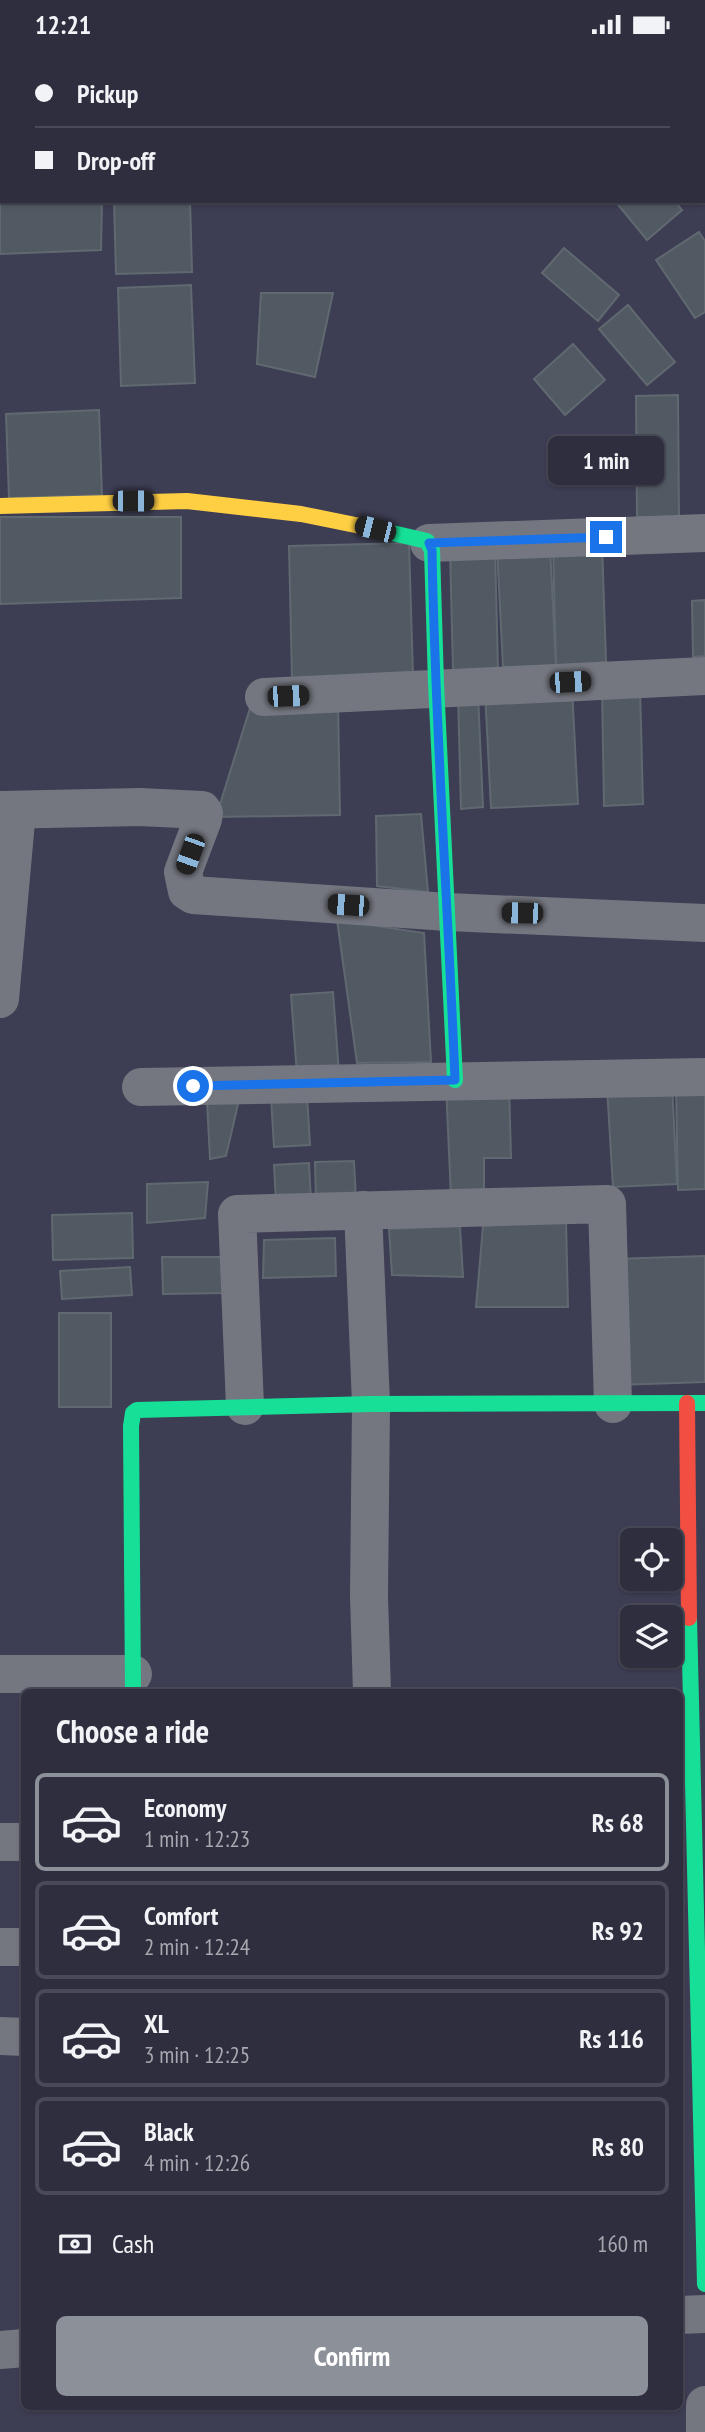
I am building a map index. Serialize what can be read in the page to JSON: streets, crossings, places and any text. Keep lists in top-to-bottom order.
{
  "page": {
    "status": "12:21",
    "banner": ["Pickup", "Drop-off"],
    "bubble": "1 min",
    "heading": "Choose a ride",
    "list": [
      {
        "name": "Economy",
        "note": "1 min · 12:23",
        "value": "Rs 68"
      },
      {
        "name": "Comfort",
        "note": "2 min · 12:24",
        "value": "Rs 92"
      },
      {
        "name": "XL",
        "note": "3 min · 12:25",
        "value": "Rs 116"
      },
      {
        "name": "Black",
        "note": "4 min · 12:26",
        "value": "Rs 80"
      }
    ],
    "pay": ["Cash", "160 m"],
    "buttons": "Confirm"
  }
}
